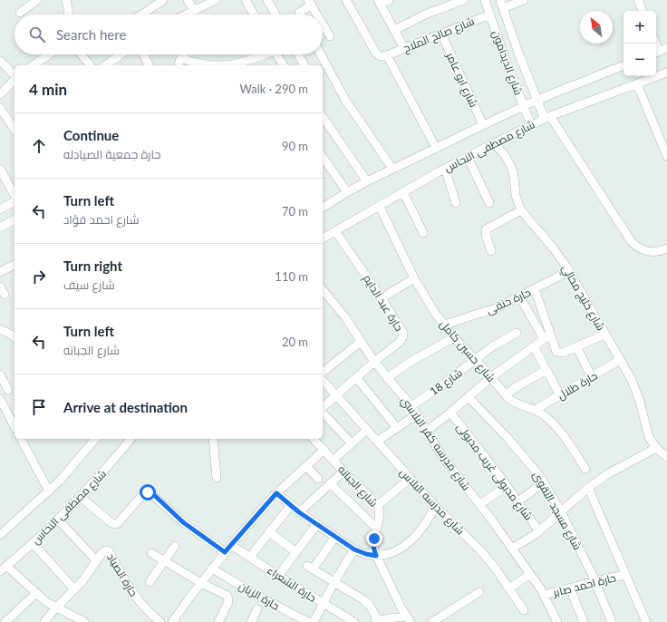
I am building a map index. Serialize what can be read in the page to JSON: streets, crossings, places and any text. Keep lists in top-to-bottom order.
{
  "streets": {
    "street": [
      "شارع صالح الملاح",
      "شارع الديدامون",
      "شارع ابو عامر",
      "شارع مصطفى النحاس",
      "شارع خليج مخالي",
      "حارة حنفى",
      "حارة عبد الدايم",
      "شارع حسين كامل",
      "شارع 18",
      "حارة طلال",
      "شارع مدرسه كفر البلاسي",
      "شارع مدبولى غريب مدبولى",
      "شارع الجبانه",
      "شارع مدرسه البلاس",
      "شارع مسجد التقوى",
      "حارة الصياد",
      "حارة الشعراء",
      "حارة احمد صابر",
      "حارة الزيان"
    ]
  },
  "crossings": [
    ["شارع صالح الملاح", "شارع الديدامون"],
    ["شارع صالح الملاح", "شارع ابو عامر"],
    ["شارع الديدامون", "شارع مصطفى النحاس"],
    ["شارع ابو عامر", "شارع مصطفى النحاس"],
    ["شارع مصطفى النحاس", "شارع خليج مخالي"],
    ["شارع مصطفى النحاس", "حارة عبد الدايم"],
    ["شارع مصطفى النحاس", "شارع حسين كامل"],
    ["شارع خليج مخالي", "حارة حنفى"],
    ["شارع خليج مخالي", "حارة طلال"],
    ["حارة حنفى", "شارع حسين كامل"],
    ["حارة عبد الدايم", "شارع مدرسه كفر البلاسي"],
    ["حارة عبد الدايم", "شارع مدرسه البلاس"],
    ["شارع حسين كامل", "شارع 18"],
    ["شارع حسين كامل", "حارة طلال"],
    ["شارع 18", "شارع مدرسه كفر البلاسي"],
    ["شارع مدرسه كفر البلاسي", "حارة احمد صابر"],
    ["شارع مسجد التقوى", "حارة احمد صابر"]
  ],
  "north": "top left",
  "page": {
    "map_buttons": ["+", "−"],
    "search": "Search here",
    "heading": ["4 min", "Walk · 290 m"],
    "list": [
      ["Continue", "حارة جمعية الصيادله", "90 m"],
      ["Turn left", "شارع احمد فؤاد", "70 m"],
      ["Turn right", "شارع سيف", "110 m"],
      ["Turn left", "شارع الجبانه", "20 m"],
      "Arrive at destination"
    ]
  }
}
